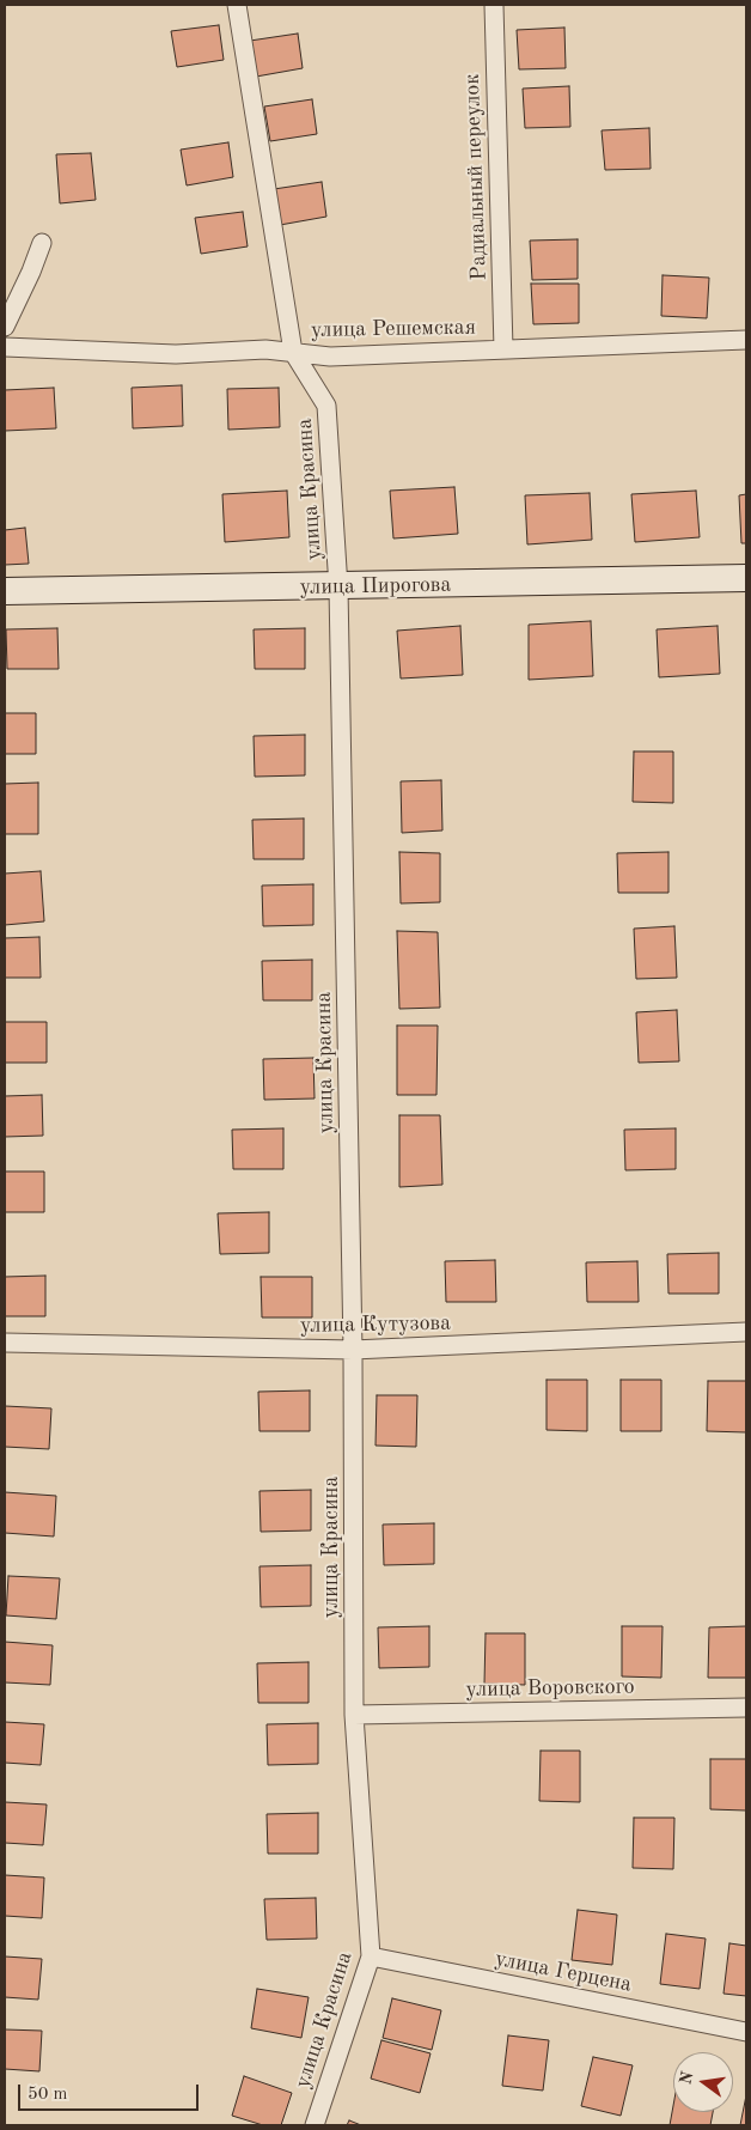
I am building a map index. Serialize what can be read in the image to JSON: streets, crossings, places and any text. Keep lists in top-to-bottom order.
{
  "streets": {
    "street": [
      "Радиальный переулок",
      "улица Решемская",
      "улица Красина",
      "улица Пирогова",
      "улица Кутузова",
      "улица Воровского",
      "улица Герцена"
    ]
  },
  "crossings": [
    ["Радиальный переулок", "улица Решемская"],
    ["улица Решемская", "улица Красина"],
    ["улица Красина", "улица Пирогова"],
    ["улица Красина", "улица Кутузова"],
    ["улица Красина", "улица Воровского"],
    ["улица Красина", "улица Герцена"]
  ],
  "scale_bar": "50 m",
  "north": "left"
}
